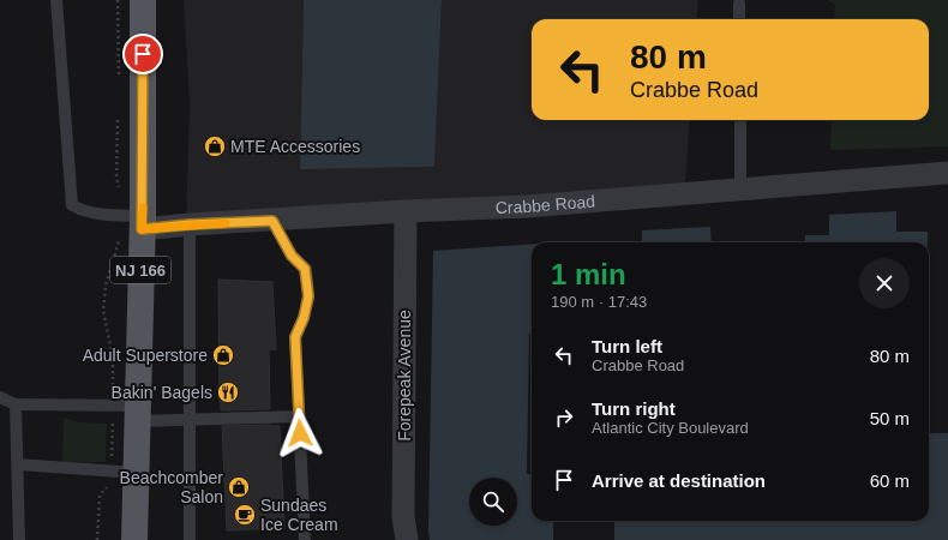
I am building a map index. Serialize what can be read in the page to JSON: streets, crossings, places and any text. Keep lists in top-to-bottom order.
{
  "streets": {
    "main road": ["NJ 166"],
    "street": ["Crabbe Road", "Forepeak Avenue"]
  },
  "crossings": [
    ["Crabbe Road", "NJ 166"],
    ["Crabbe Road", "Forepeak Avenue"]
  ],
  "places": {
    "shop": ["MTE Accessories", "Adult Superstore", "Beachcomber Salon"],
    "restaurant": ["Bakin' Bagels"],
    "cafe": ["Sundaes Ice Cream"]
  },
  "page": {
    "turn": ["80 m", "Crabbe Road"],
    "heading": ["1 min", "190 m · 17:43"],
    "list": [
      {
        "name": "Turn left",
        "note": "Crabbe Road",
        "value": "80 m"
      },
      {
        "name": "Turn right",
        "note": "Atlantic City Boulevard",
        "value": "50 m"
      },
      {
        "name": "Arrive at destination",
        "value": "60 m"
      }
    ]
  }
}
